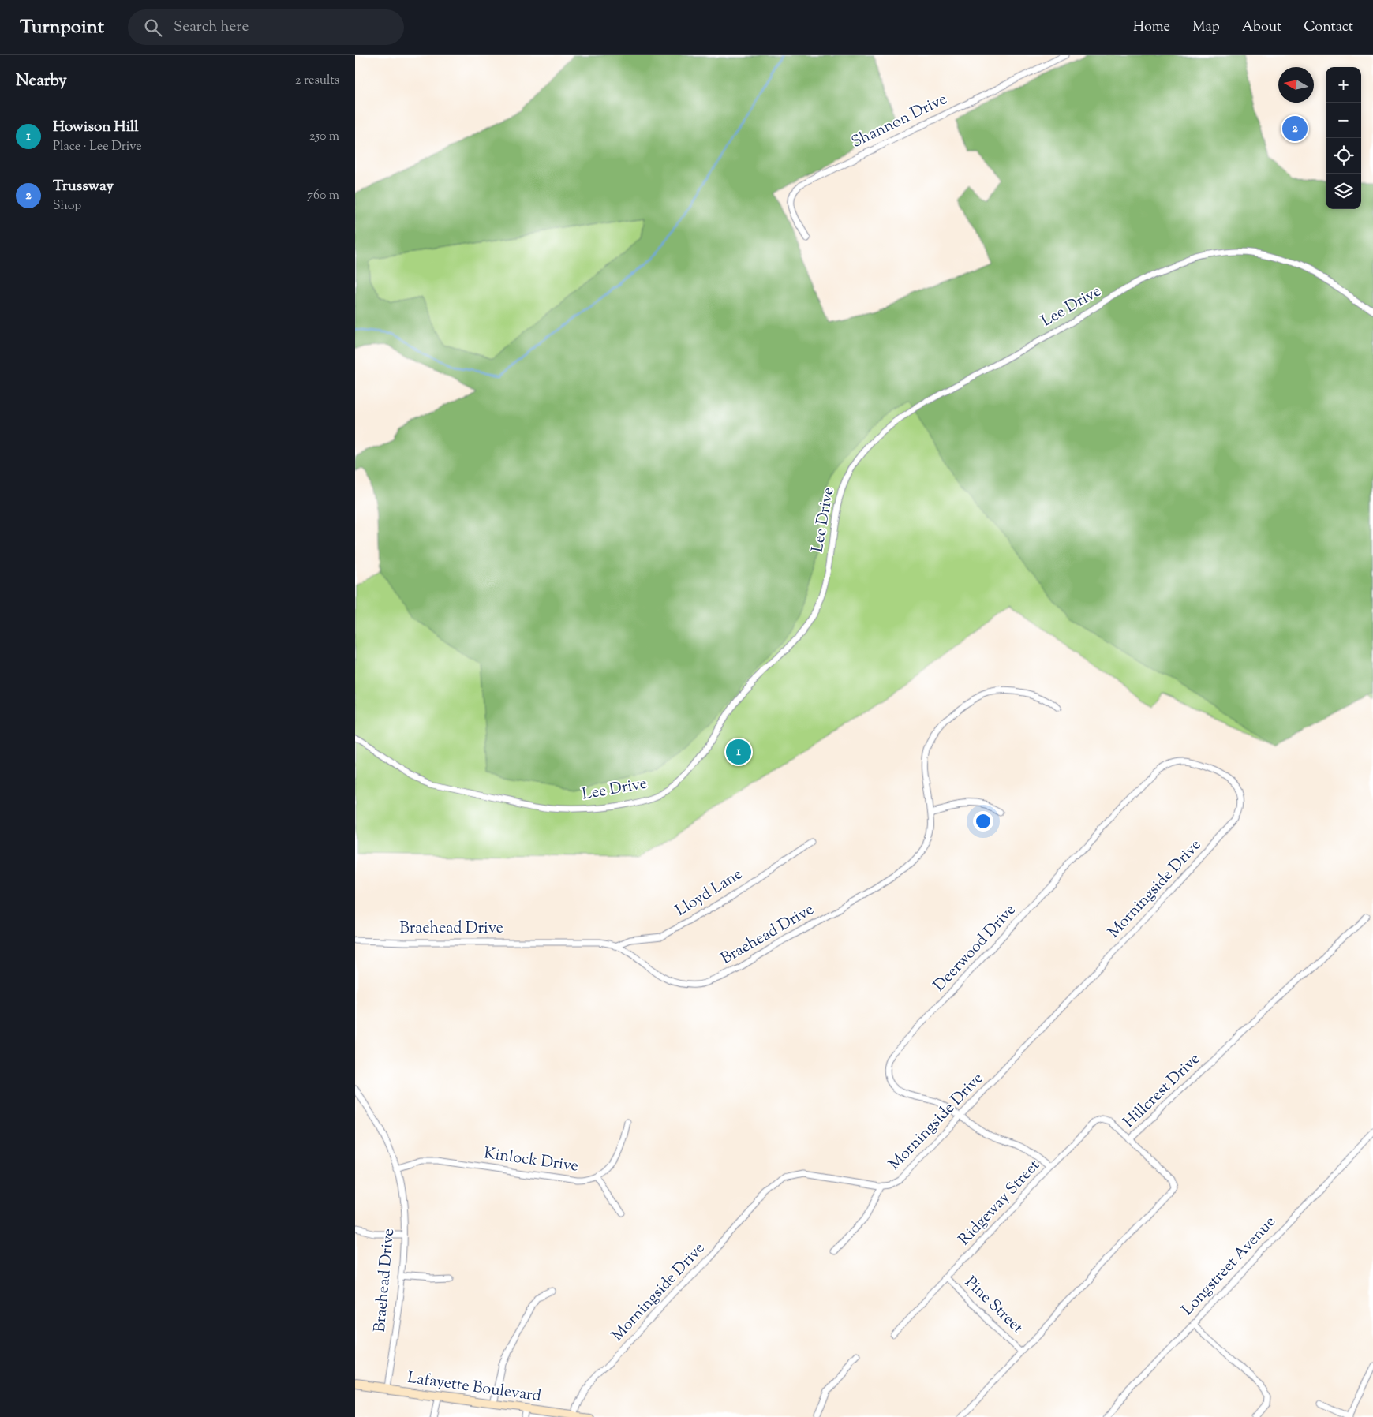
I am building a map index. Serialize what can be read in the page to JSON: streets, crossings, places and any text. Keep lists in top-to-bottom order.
{
  "streets": {
    "main road": ["Lafayette Boulevard"],
    "street": [
      "Shannon Drive",
      "Lee Drive",
      "Morningside Drive",
      "Lloyd Lane",
      "Braehead Drive",
      "Deerwood Drive",
      "Hillcrest Drive",
      "Kinlock Drive",
      "Ridgeway Street",
      "Longstreet Avenue",
      "Pine Street"
    ]
  },
  "crossings": [
    ["Morningside Drive", "Deerwood Drive"],
    ["Morningside Drive", "Lafayette Boulevard"],
    ["Lloyd Lane", "Braehead Drive"],
    ["Braehead Drive", "Kinlock Drive"],
    ["Braehead Drive", "Lafayette Boulevard"],
    ["Deerwood Drive", "Ridgeway Street"],
    ["Hillcrest Drive", "Ridgeway Street"],
    ["Hillcrest Drive", "Pine Street"],
    ["Ridgeway Street", "Pine Street"]
  ],
  "north": "left",
  "page": {
    "header": "Turnpoint",
    "search": "Search here",
    "nav": [
      "Home",
      "Map",
      "About",
      "Contact"
    ],
    "heading": ["Nearby", "2 results"],
    "map_buttons": ["+", "−"],
    "list": [
      {
        "mark": "1",
        "name": "Howison Hill",
        "note": "Place · Lee Drive",
        "value": "250 m"
      },
      {
        "mark": "2",
        "name": "Trussway",
        "note": "Shop",
        "value": "760 m"
      }
    ],
    "pins": ["2", "1"]
  }
}
